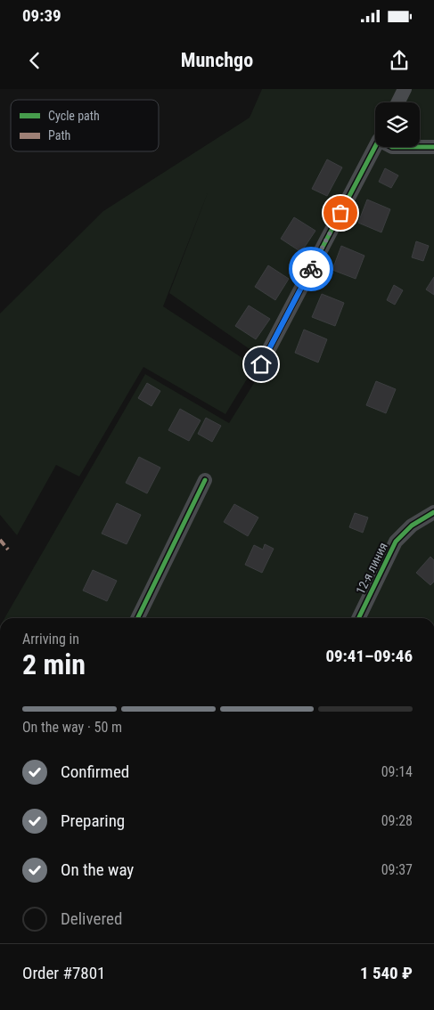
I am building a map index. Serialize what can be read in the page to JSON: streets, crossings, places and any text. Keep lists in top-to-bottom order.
{
  "streets": {
    "street": ["12-я линия"]
  },
  "legend": ["Cycle path", "Path"],
  "page": {
    "status": "09:39",
    "header": "Munchgo",
    "heading": ["2 min", "Arriving in", "09:41–09:46"],
    "panel": ["Order #7801", "1 540 ₽"],
    "bar": "On the way · 50 m",
    "list": [
      ["Confirmed", "09:14"],
      ["Preparing", "09:28"],
      ["On the way", "09:37"],
      "Delivered"
    ]
  }
}
